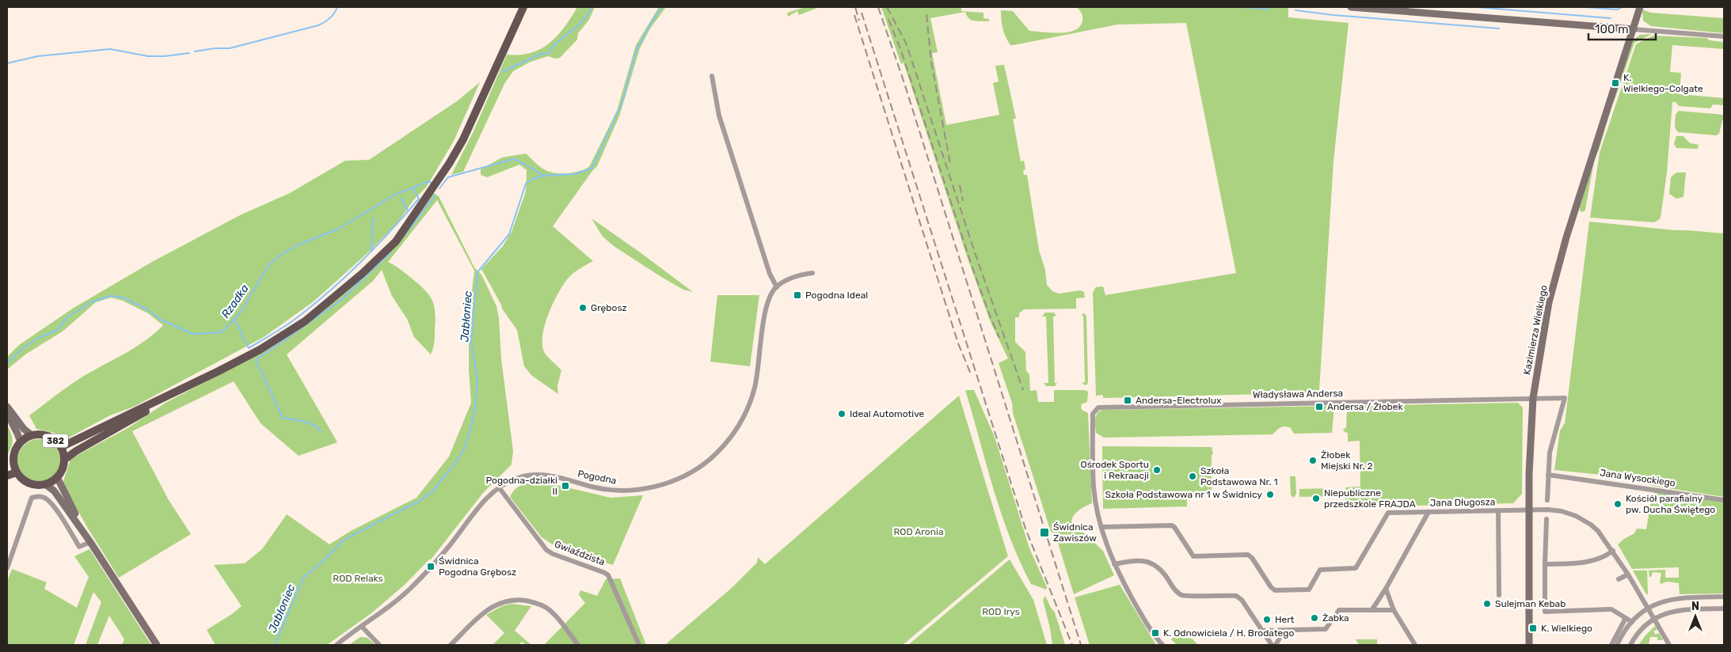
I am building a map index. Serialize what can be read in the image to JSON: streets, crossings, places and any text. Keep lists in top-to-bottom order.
{
  "streets": {
    "main road": ["382"],
    "street": [
      "Kazimierza Wielkiego",
      "Władysława Andersa",
      "Pogodna",
      "Jana Wysockiego",
      "Jana Długosza",
      "Gwiaździsta"
    ]
  },
  "crossings": [
    ["Kazimierza Wielkiego", "Władysława Andersa"],
    ["Kazimierza Wielkiego", "Jana Długosza"],
    ["Władysława Andersa", "Jana Długosza"],
    ["Pogodna", "Gwiaździsta"]
  ],
  "water": ["Rzadka", "Jabłoniec"],
  "parks": ["ROD Aronia", "ROD Relaks", "ROD Irys"],
  "places": {
    "transit": [
      "K. Wielkiego-Colgate",
      "Pogodna Ideal",
      "Andersa-Electrolux",
      "Andersa / Żłobek",
      "Pogodna-działki II",
      "Świdnica Zawiszów",
      "Świdnica Pogodna Grębosz",
      "K. Wielkiego",
      "K. Odnowiciela / H. Brodatego"
    ],
    "other": [
      "Grębosz",
      "Ideal Automotive",
      "Żłobek Miejski Nr. 2",
      "Ośrodek Sportu i Rekraacji",
      "Szkoła Podstawowa Nr. 1",
      "Szkoła Podstawowa nr 1 w Świdnicy",
      "Niepubliczne przedszkole FRAJDA",
      "Kościół parafialny pw. Ducha Świętego",
      "Sulejman Kebab",
      "Żabka",
      "Hert"
    ]
  },
  "scale_bar": "100 m",
  "north": "top"
}
